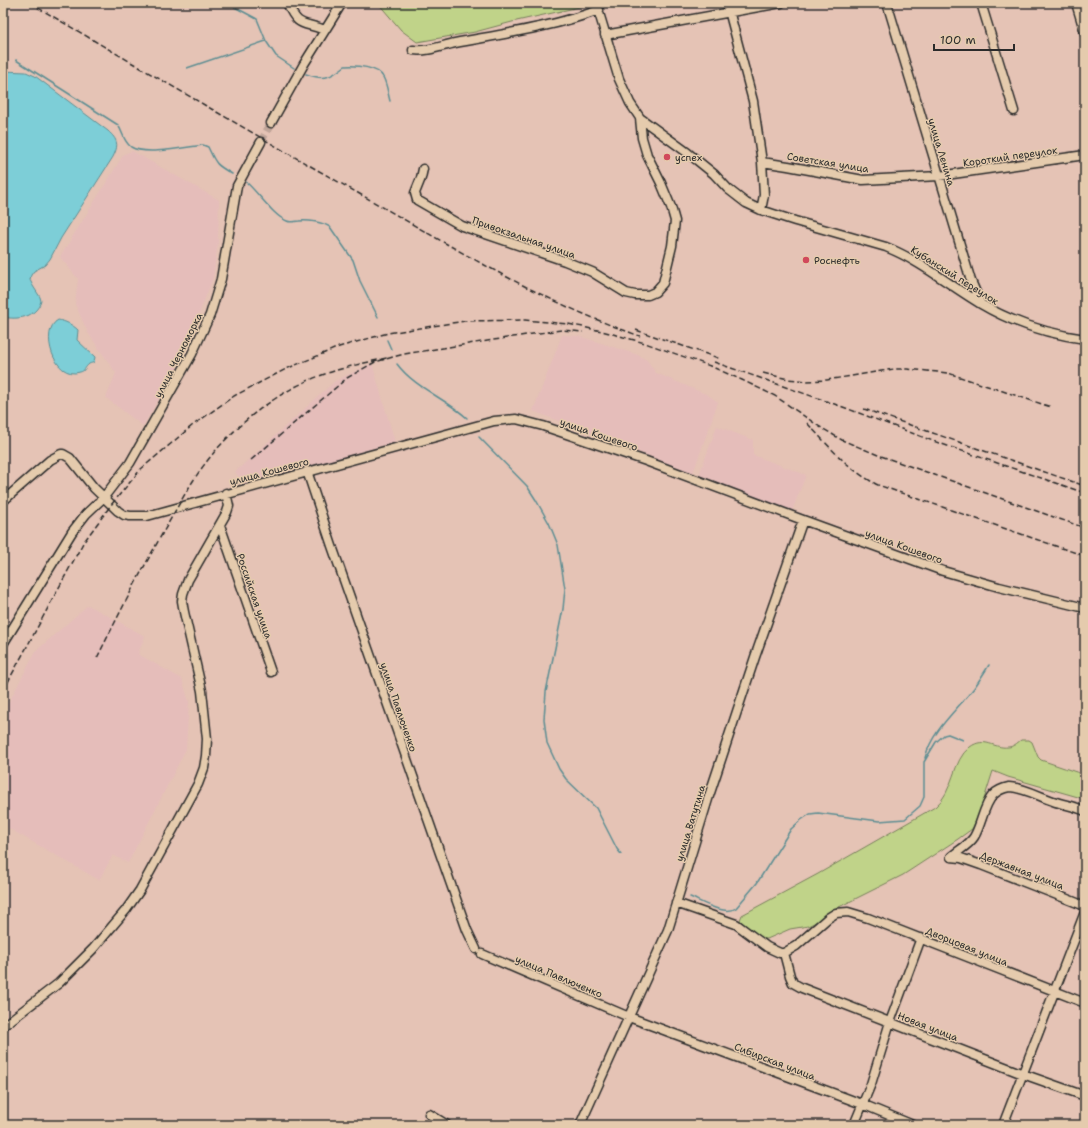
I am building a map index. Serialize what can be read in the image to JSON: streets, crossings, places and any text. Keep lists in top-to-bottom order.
{
  "streets": {
    "street": [
      "улица Ленина",
      "Короткий переулок",
      "Советская улица",
      "Привокзальная улица",
      "Кубанский переулок",
      "улица Черноморка",
      "улица Кошевого",
      "Российская улица",
      "улица Павлюченко",
      "улица Ватутина",
      "Державная улица",
      "Дворцовая улица",
      "Новая улица",
      "Сибирская улица"
    ]
  },
  "crossings": [
    ["улица Ленина", "Короткий переулок"],
    ["улица Ленина", "Советская улица"],
    ["улица Ленина", "Кубанский переулок"],
    ["Короткий переулок", "Советская улица"],
    ["Привокзальная улица", "Кубанский переулок"],
    ["улица Черноморка", "улица Кошевого"],
    ["улица Кошевого", "улица Павлюченко"],
    ["улица Кошевого", "улица Ватутина"],
    ["улица Павлюченко", "улица Ватутина"],
    ["улица Павлюченко", "Сибирская улица"],
    ["улица Ватутина", "Сибирская улица"],
    ["Дворцовая улица", "Новая улица"]
  ],
  "places": ["успех", "Роснефть"],
  "scale_bar": "100 m"
}
